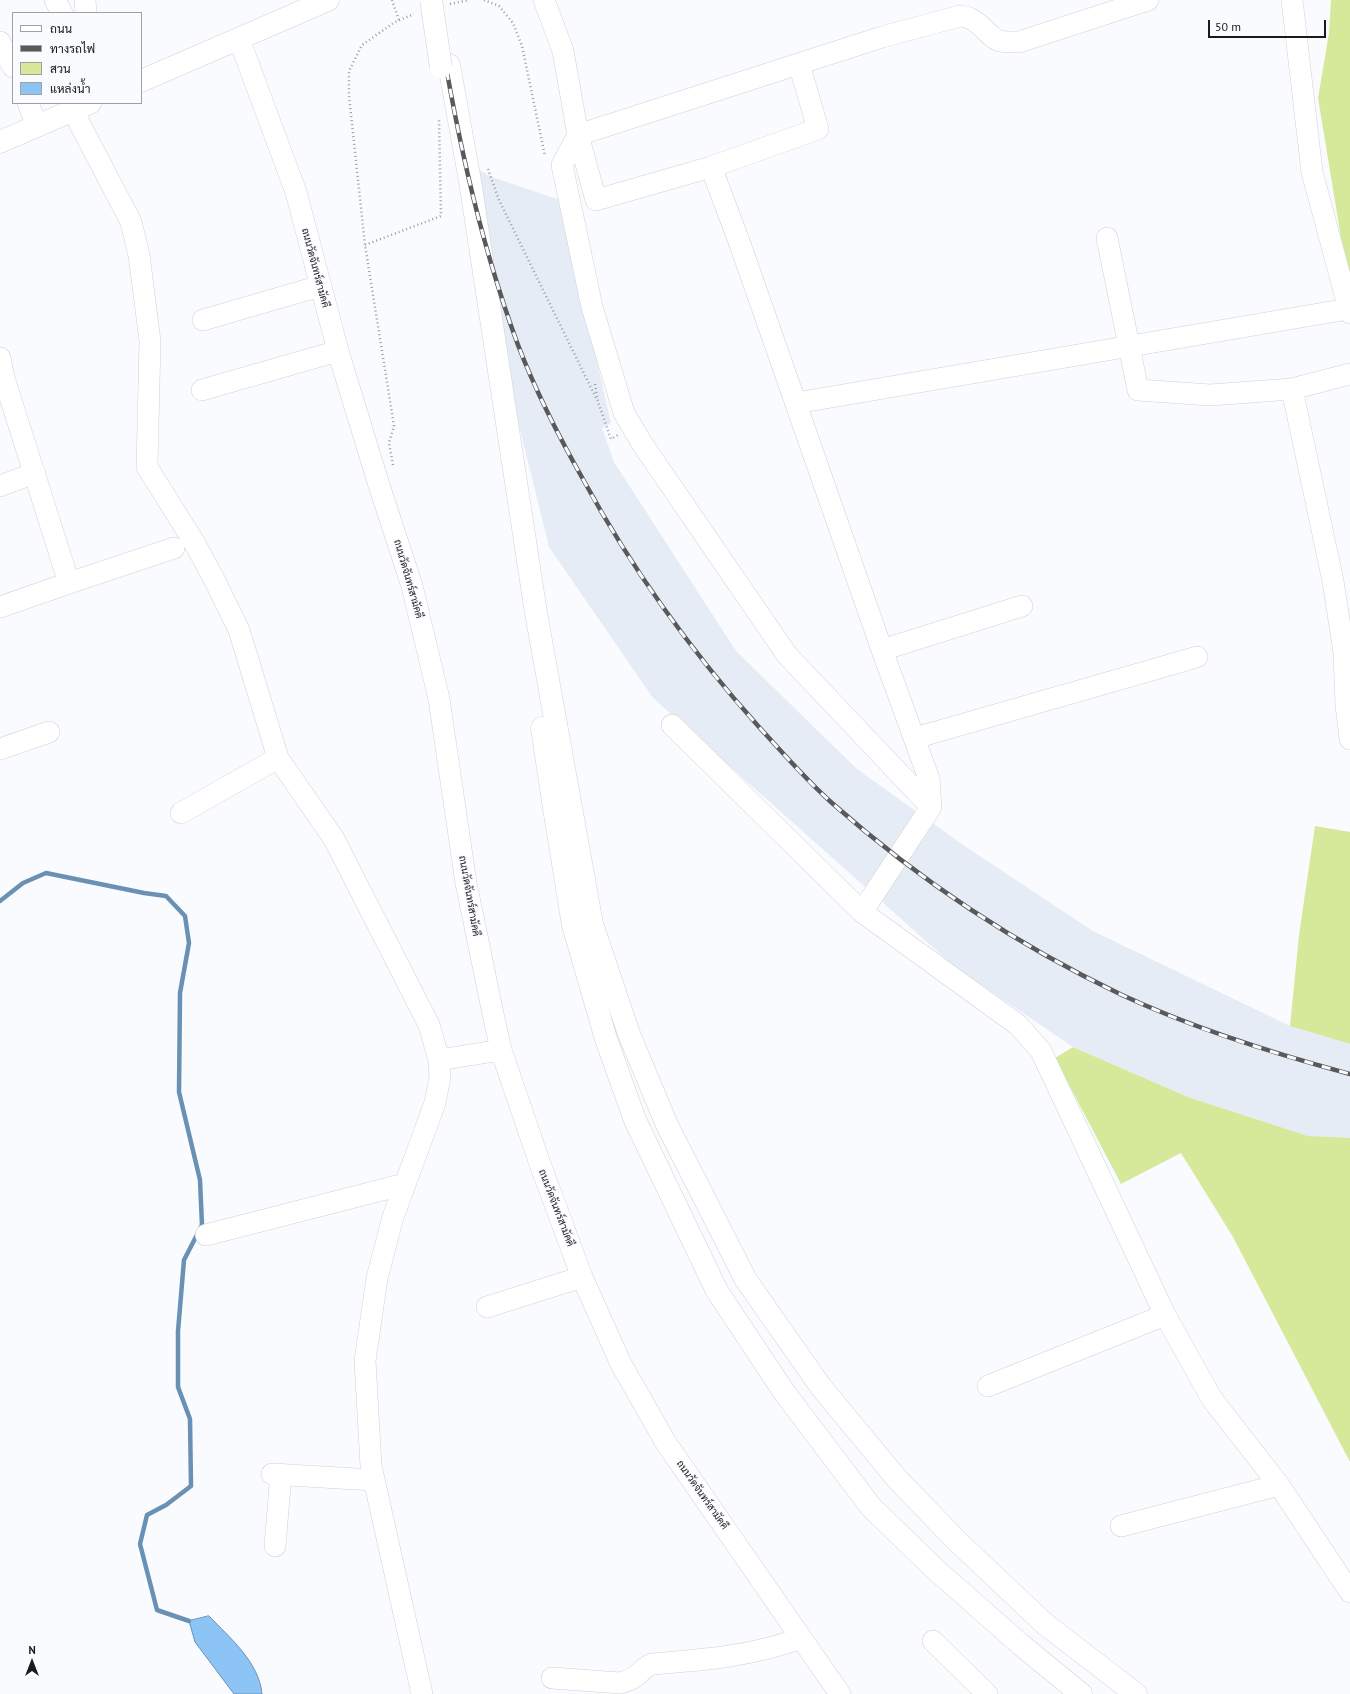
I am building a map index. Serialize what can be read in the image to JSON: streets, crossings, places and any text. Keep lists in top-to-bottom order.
{
  "streets": {
    "street": ["ถนนวัดจันทร์สามัคคี"]
  },
  "legend": [
    "ถนน",
    "ทางรถไฟ",
    "สวน",
    "แหล่งน้ำ"
  ],
  "scale_bar": "50 m",
  "north": "top"
}
